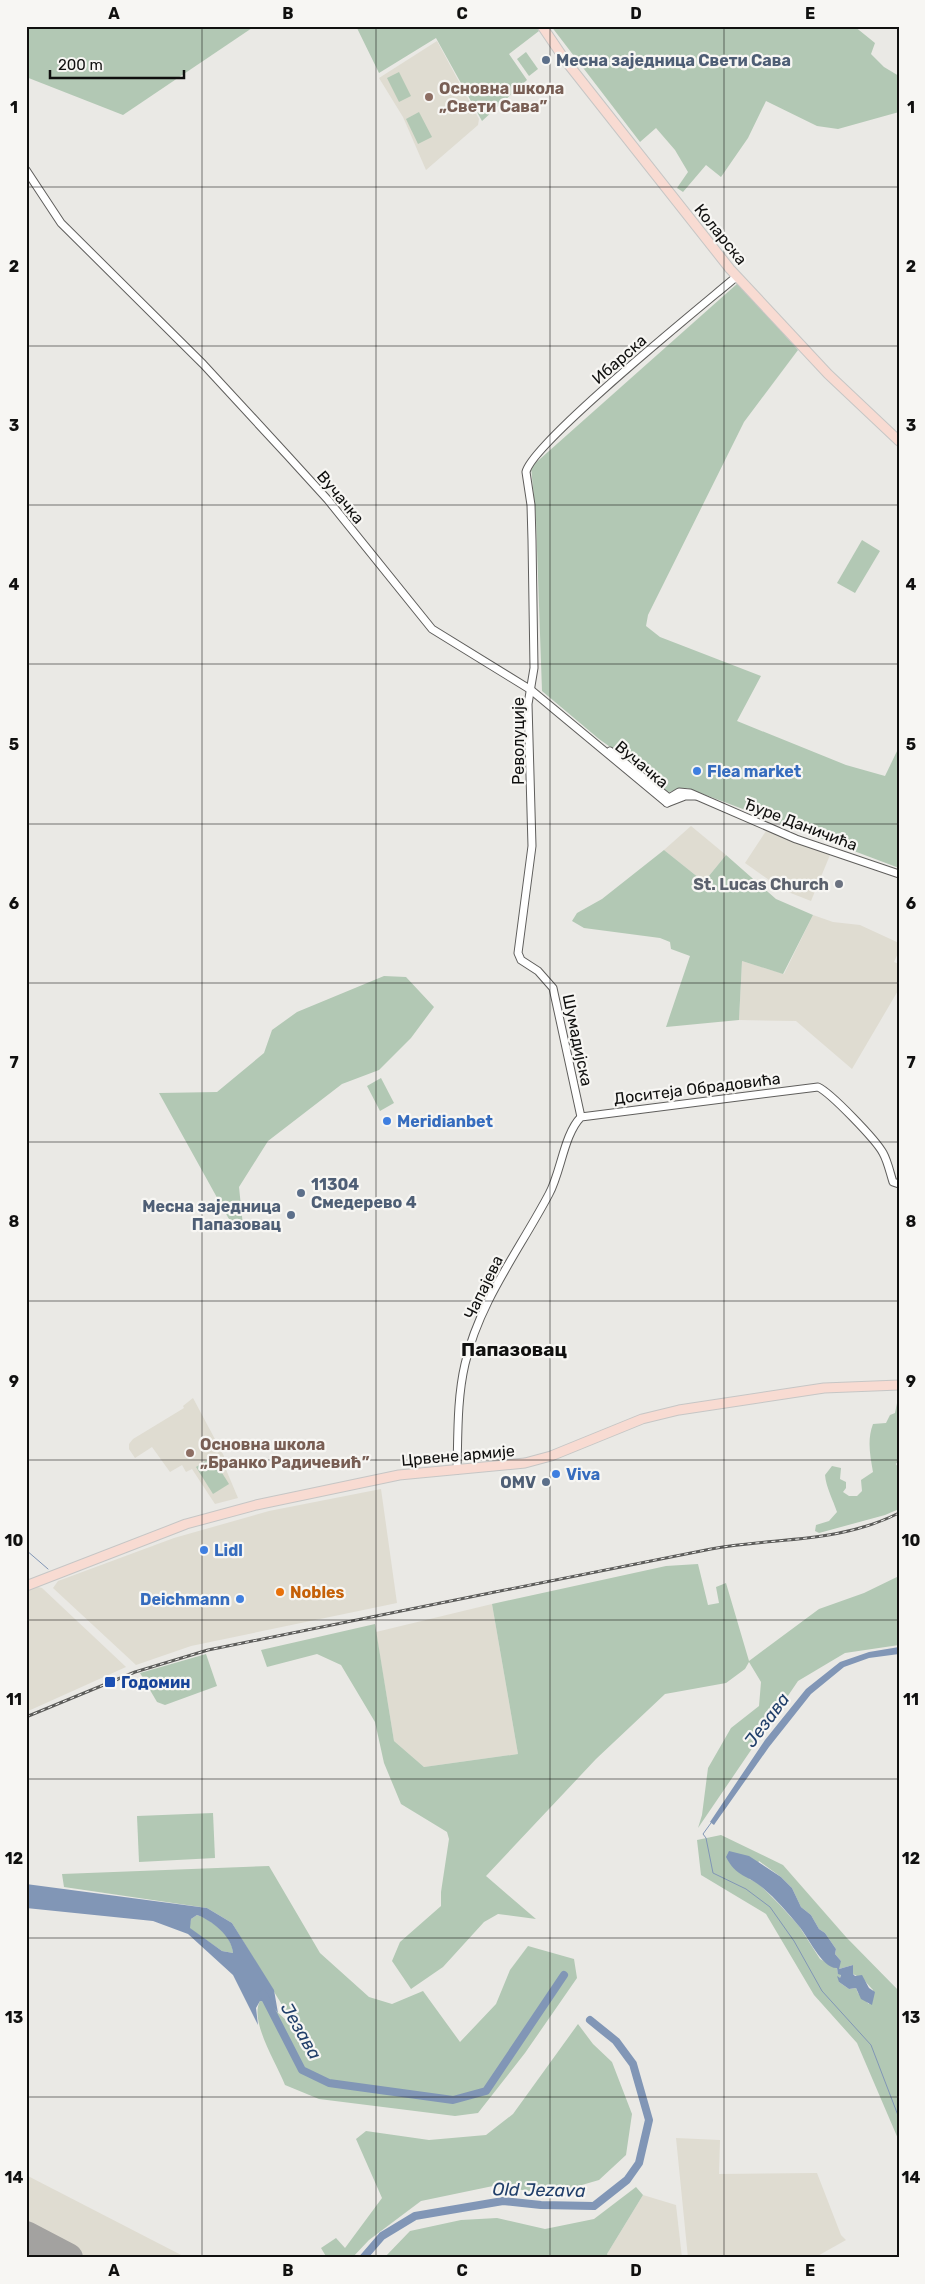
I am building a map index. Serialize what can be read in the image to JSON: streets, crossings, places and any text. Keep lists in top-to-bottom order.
{
  "streets": {
    "main road": ["Коларска", "Црвене армије"],
    "street": [
      "Ибарска",
      "Вучачка",
      "Револуције",
      "Ђуре Даничића",
      "Шумадијска",
      "Доситеја Обрадовића",
      "Чапајева"
    ]
  },
  "crossings": [
    ["Коларска", "Ибарска"],
    ["Ибарска", "Револуције"],
    ["Вучачка", "Револуције"],
    ["Вучачка", "Ђуре Даничића"],
    ["Револуције", "Шумадијска"],
    ["Шумадијска", "Доситеја Обрадовића"],
    ["Шумадијска", "Чапајева"],
    ["Доситеја Обрадовића", "Чапајева"],
    ["Чапајева", "Црвене армије"]
  ],
  "districts": ["Папазовац"],
  "water": ["Језава", "Old Jezava"],
  "places": {
    "other": [
      "Месна заједница Свети Сава",
      "Основна школа „Свети Сава”",
      "Flea market",
      "St. Lucas Church",
      "Meridianbet",
      "11304 Смедерево 4",
      "Месна заједница Папазовац",
      "Основна школа „Бранко Радичевић”",
      "Viva",
      "OMV",
      "Lidl",
      "Nobles",
      "Deichmann"
    ],
    "transit": ["Годомин"]
  },
  "scale_bar": "200 m",
  "grid": {
    "columns": [
      "A",
      "B",
      "C",
      "D",
      "E"
    ],
    "rows": [
      "1",
      "2",
      "3",
      "4",
      "5",
      "6",
      "7",
      "8",
      "9",
      "10",
      "11",
      "12",
      "13",
      "14"
    ]
  }
}
